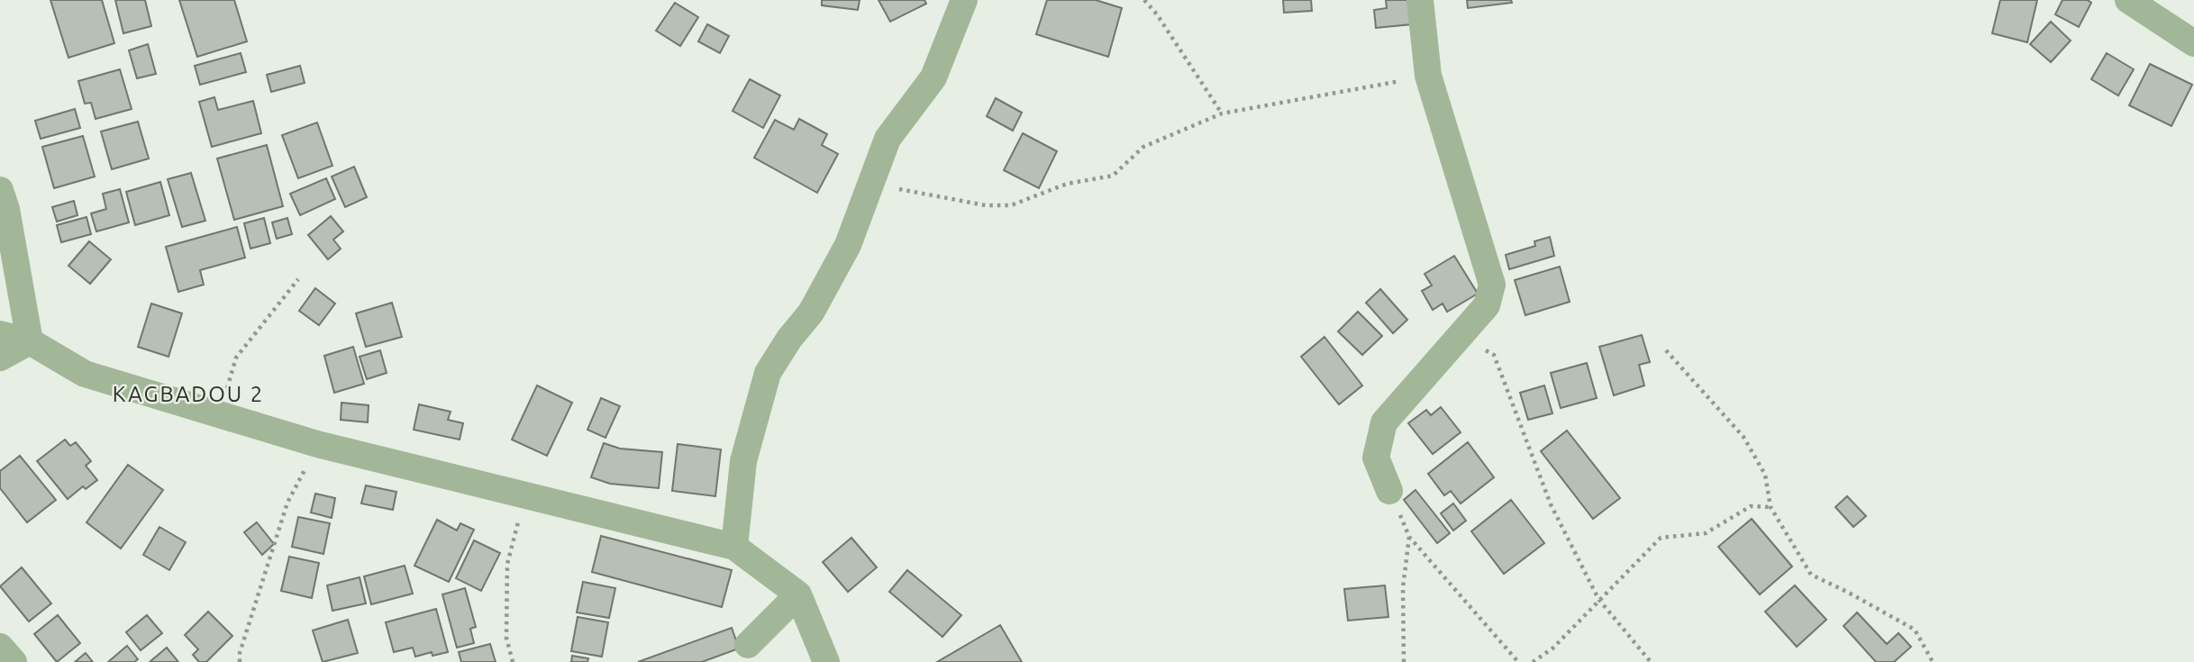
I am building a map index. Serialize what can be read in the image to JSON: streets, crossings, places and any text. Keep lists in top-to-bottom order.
{
  "districts": ["KAGBADOU 2"]
}
